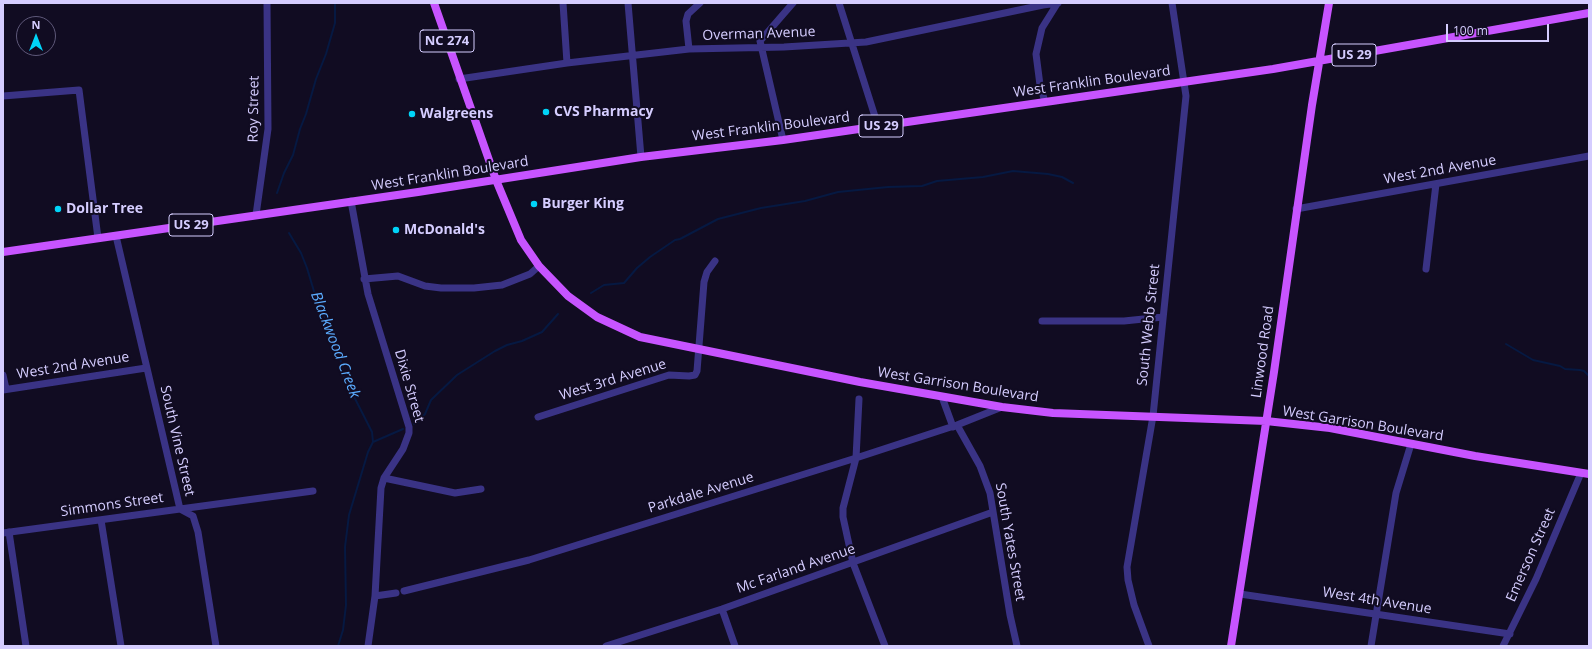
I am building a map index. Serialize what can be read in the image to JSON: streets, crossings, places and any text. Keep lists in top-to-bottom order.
{
  "streets": {
    "main road": [
      "NC 274",
      "US 29",
      "West Franklin Boulevard",
      "Linwood Road",
      "West Garrison Boulevard"
    ],
    "street": [
      "Overman Avenue",
      "Roy Street",
      "West 2nd Avenue",
      "South Webb Street",
      "West 3rd Avenue",
      "Dixie Street",
      "South Vine Street",
      "Parkdale Avenue",
      "Simmons Street",
      "South Yates Street",
      "Emerson Street",
      "Mc Farland Avenue",
      "West 4th Avenue"
    ]
  },
  "crossings": [
    ["Overman Avenue", "NC 274"],
    ["NC 274", "West Franklin Boulevard"],
    ["NC 274", "West Garrison Boulevard"],
    ["West Franklin Boulevard", "Roy Street"],
    ["West Franklin Boulevard", "South Webb Street"],
    ["West Franklin Boulevard", "Linwood Road"],
    ["West Franklin Boulevard", "West Garrison Boulevard"],
    ["West Franklin Boulevard", "Dixie Street"],
    ["West Franklin Boulevard", "South Vine Street"],
    ["West 2nd Avenue", "Linwood Road"],
    ["West 2nd Avenue", "South Vine Street"],
    ["South Webb Street", "West Garrison Boulevard"],
    ["Linwood Road", "West Garrison Boulevard"],
    ["Linwood Road", "West 4th Avenue"],
    ["West 3rd Avenue", "West Garrison Boulevard"],
    ["West Garrison Boulevard", "Parkdale Avenue"],
    ["West Garrison Boulevard", "South Yates Street"],
    ["West Garrison Boulevard", "Emerson Street"],
    ["Dixie Street", "Parkdale Avenue"],
    ["South Vine Street", "Simmons Street"],
    ["Parkdale Avenue", "South Yates Street"],
    ["South Yates Street", "Mc Farland Avenue"],
    ["Emerson Street", "West 4th Avenue"]
  ],
  "water": ["Blackwood Creek"],
  "places": [
    "CVS Pharmacy",
    "Walgreens",
    "Burger King",
    "Dollar Tree",
    "McDonald's"
  ],
  "scale_bar": "100 m",
  "north": "top"
}
